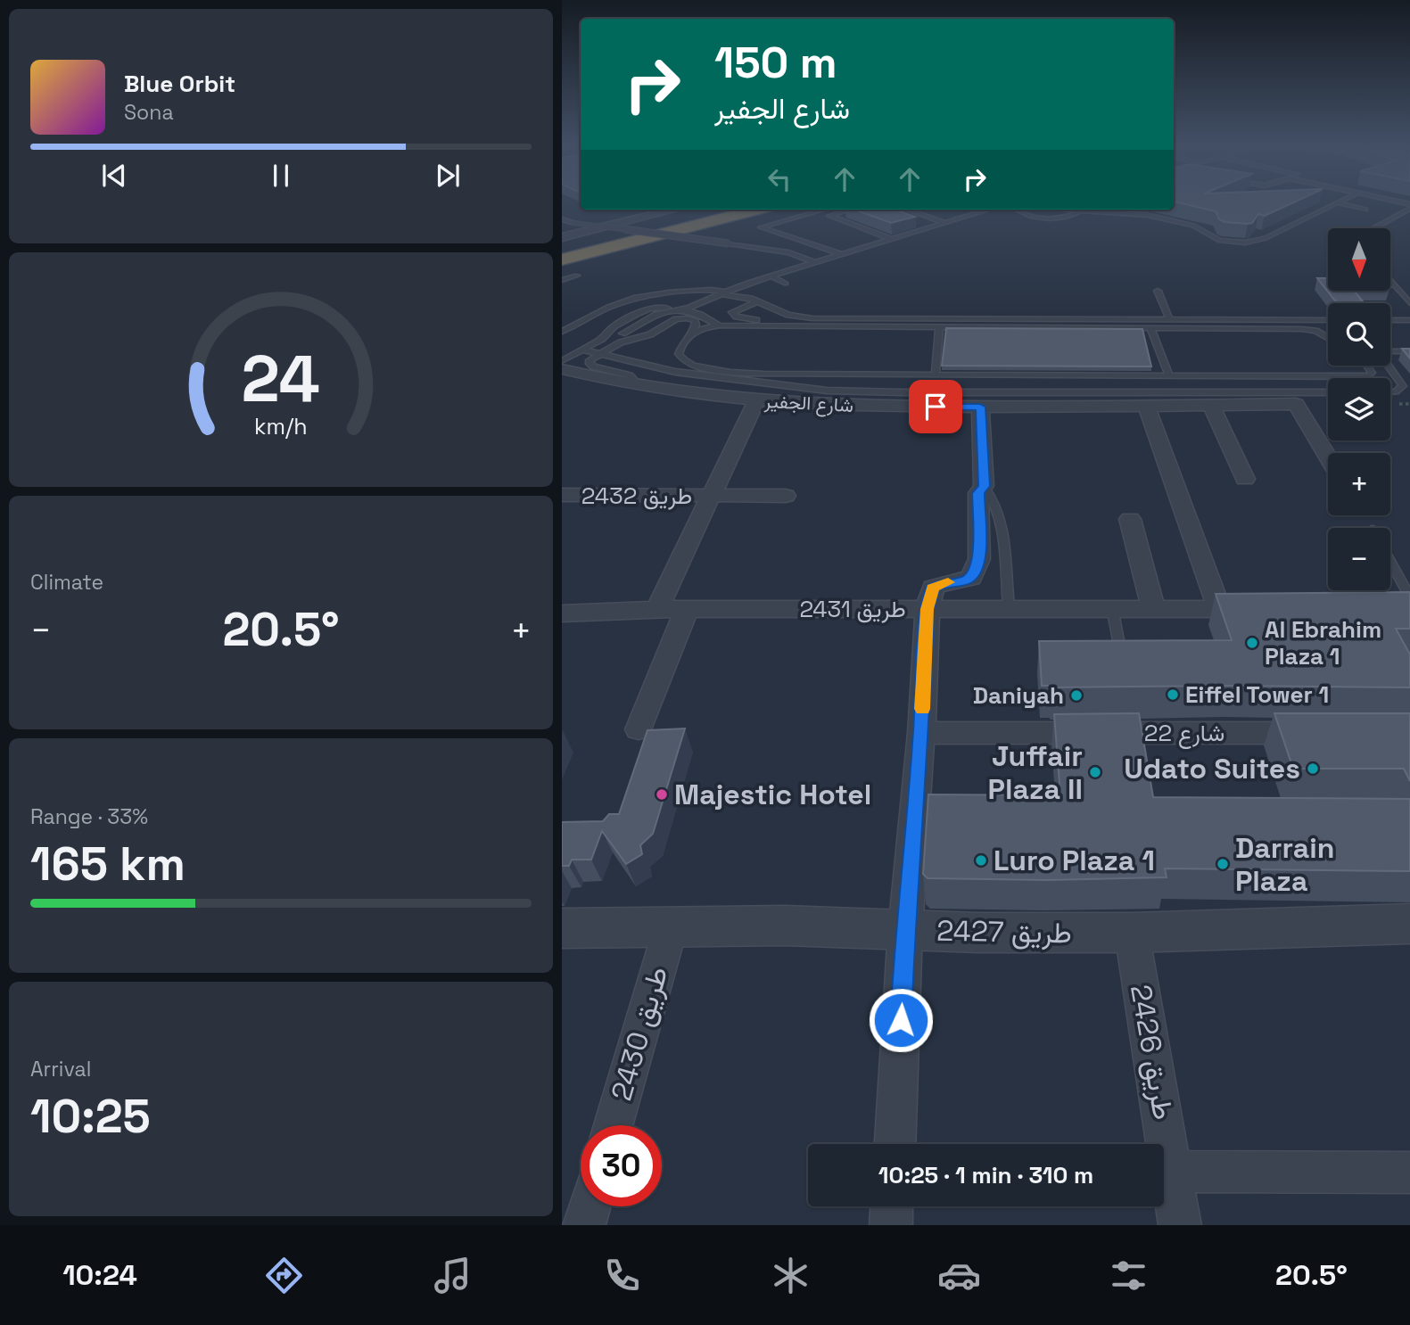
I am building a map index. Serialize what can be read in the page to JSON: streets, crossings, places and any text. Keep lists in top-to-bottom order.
{
  "streets": {
    "street": [
      "شارع الجفير",
      "طريق 2432",
      "طريق 2431",
      "شارع 22",
      "طريق 2427",
      "طريق 2430",
      "طريق 2426"
    ]
  },
  "crossings": [
    ["شارع الجفير", "طريق 2432"],
    ["طريق 2432", "طريق 2431"],
    ["طريق 2427", "طريق 2430"],
    ["طريق 2427", "طريق 2426"]
  ],
  "places": [
    "Al Ebrahim Plaza 1",
    "Eiffel Tower 1",
    "Daniyah",
    "Udato Suites",
    "Juffair Plaza II",
    "Majestic Hotel",
    "Luro Plaza 1",
    "Darrain Plaza"
  ],
  "north": "bottom",
  "page": {
    "turn": ["150 m", "شارع الجفير"],
    "song": ["Blue Orbit", "Sona"],
    "map_buttons": ["+", "−"],
    "tile": [
      "Climate",
      ["Range · 33%", "165 km"],
      ["Arrival", "10:25"]
    ],
    "heat": ["−", "20.5°", "+"],
    "limit": "30",
    "trip": "10:25 · 1 min · 310 m",
    "tabs": ["10:24", "20.5°"],
    "gauge": ["24", "km/h"]
  }
}
